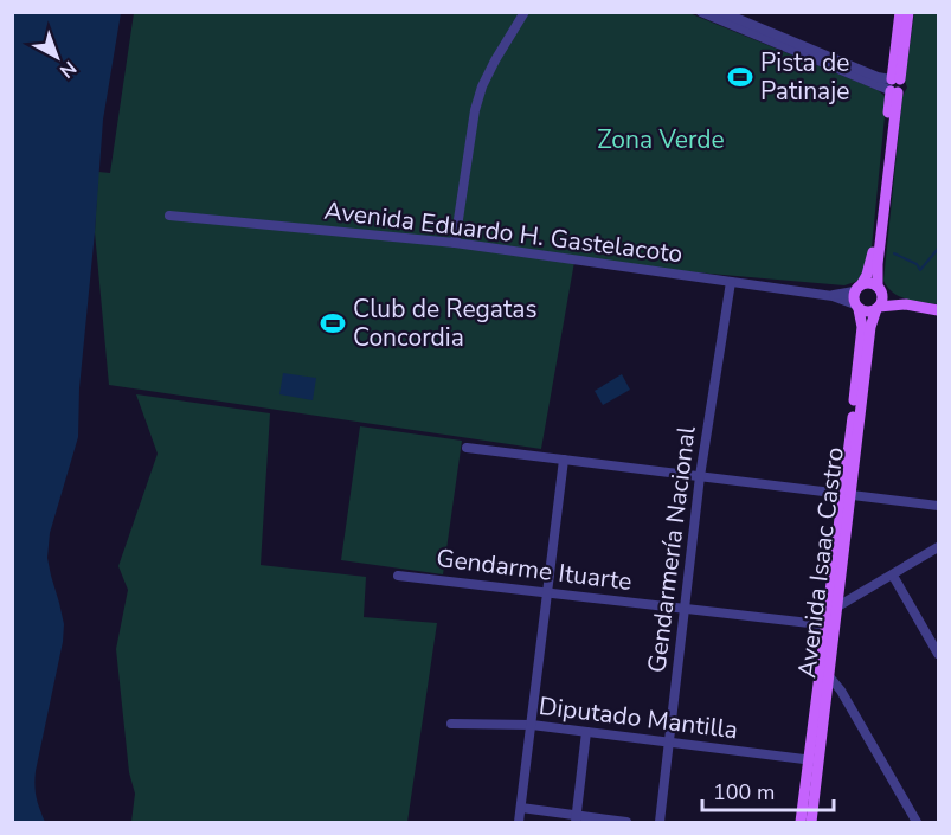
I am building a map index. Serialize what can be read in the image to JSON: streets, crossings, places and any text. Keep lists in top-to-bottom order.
{
  "streets": {
    "main road": ["Avenida Isaac Castro"],
    "street": [
      "Avenida Eduardo H. Gastelacoto",
      "Gendarmería Nacional",
      "Gendarme Ituarte",
      "Diputado Mantilla"
    ]
  },
  "crossings": [
    ["Avenida Eduardo H. Gastelacoto", "Gendarmería Nacional"],
    ["Avenida Eduardo H. Gastelacoto", "Avenida Isaac Castro"],
    ["Gendarmería Nacional", "Gendarme Ituarte"],
    ["Gendarmería Nacional", "Diputado Mantilla"],
    ["Avenida Isaac Castro", "Gendarme Ituarte"],
    ["Avenida Isaac Castro", "Diputado Mantilla"]
  ],
  "parks": ["Zona Verde"],
  "places": {
    "sports": ["Pista de Patinaje", "Club de Regatas Concordia"]
  },
  "scale_bar": "100 m",
  "north": "bottom right"
}
